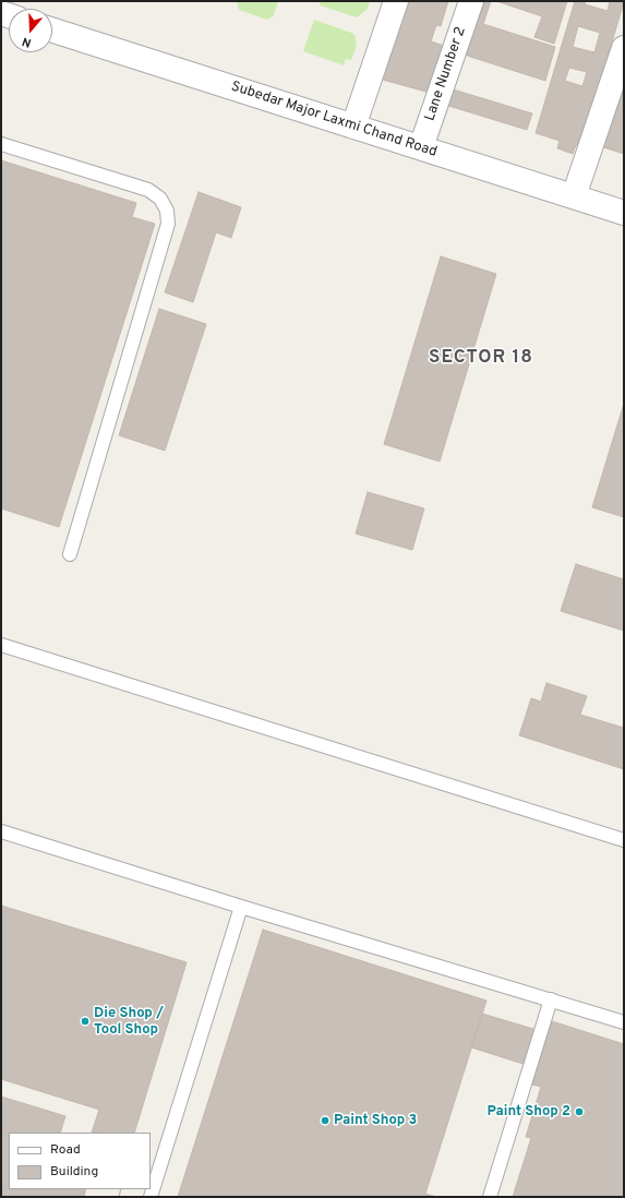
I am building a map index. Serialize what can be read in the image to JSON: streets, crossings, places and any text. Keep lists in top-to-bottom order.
{
  "streets": {
    "street": ["Lane Number 2", "Subedar Major Laxmi Chand Road"]
  },
  "crossings": [
    ["Lane Number 2", "Subedar Major Laxmi Chand Road"]
  ],
  "districts": ["SECTOR 18"],
  "places": ["Die Shop / Tool Shop", "Paint Shop 2", "Paint Shop 3"],
  "legend": ["Road", "Building"],
  "north": "bottom"
}
